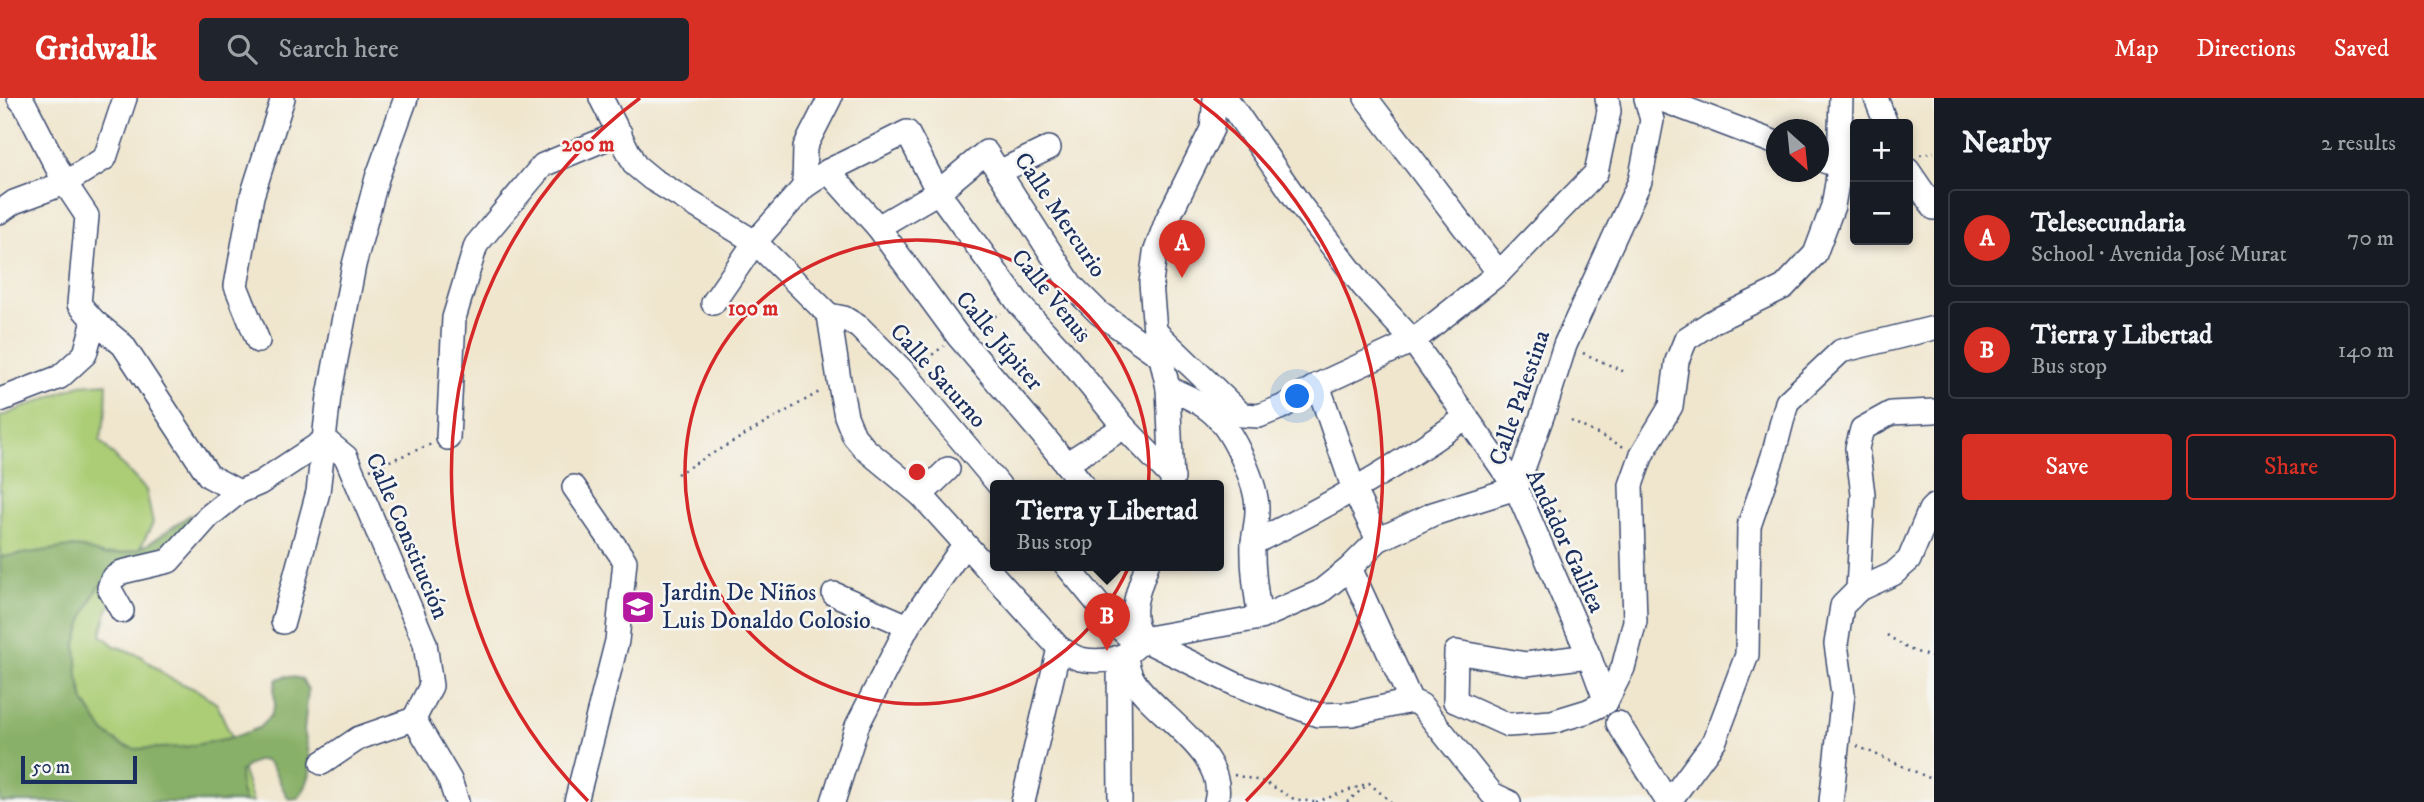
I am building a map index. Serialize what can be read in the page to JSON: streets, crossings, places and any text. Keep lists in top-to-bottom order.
{
  "streets": {
    "street": [
      "Calle Mercurio",
      "Calle Venus",
      "Calle Júpiter",
      "Calle Saturno",
      "Calle Palestina",
      "Calle Constitución",
      "Andador Galilea"
    ]
  },
  "crossings": [
    ["Calle Mercurio", "Calle Venus"],
    ["Calle Venus", "Calle Júpiter"],
    ["Calle Palestina", "Andador Galilea"]
  ],
  "places": {
    "school or university": ["Jardin De Niños Luis Donaldo Colosio"]
  },
  "scale_bar": "50 m",
  "north": "bottom right",
  "page": {
    "header": "Gridwalk",
    "search": "Search here",
    "nav": ["Map", "Directions", "Saved"],
    "heading": ["Nearby", "2 results"],
    "map_buttons": ["+", "−"],
    "list": [
      {
        "mark": "A",
        "name": "Telesecundaria",
        "note": "School · Avenida José Murat",
        "value": "70 m"
      },
      {
        "mark": "B",
        "name": "Tierra y Libertad",
        "note": "Bus stop",
        "value": "140 m"
      }
    ],
    "pins": ["A", "B"],
    "buttons": ["Save", "Share"],
    "popup": ["Tierra y Libertad", "Bus stop"],
    "scale": "50 m"
  },
  "rings": ["200 m", "100 m"]
}
